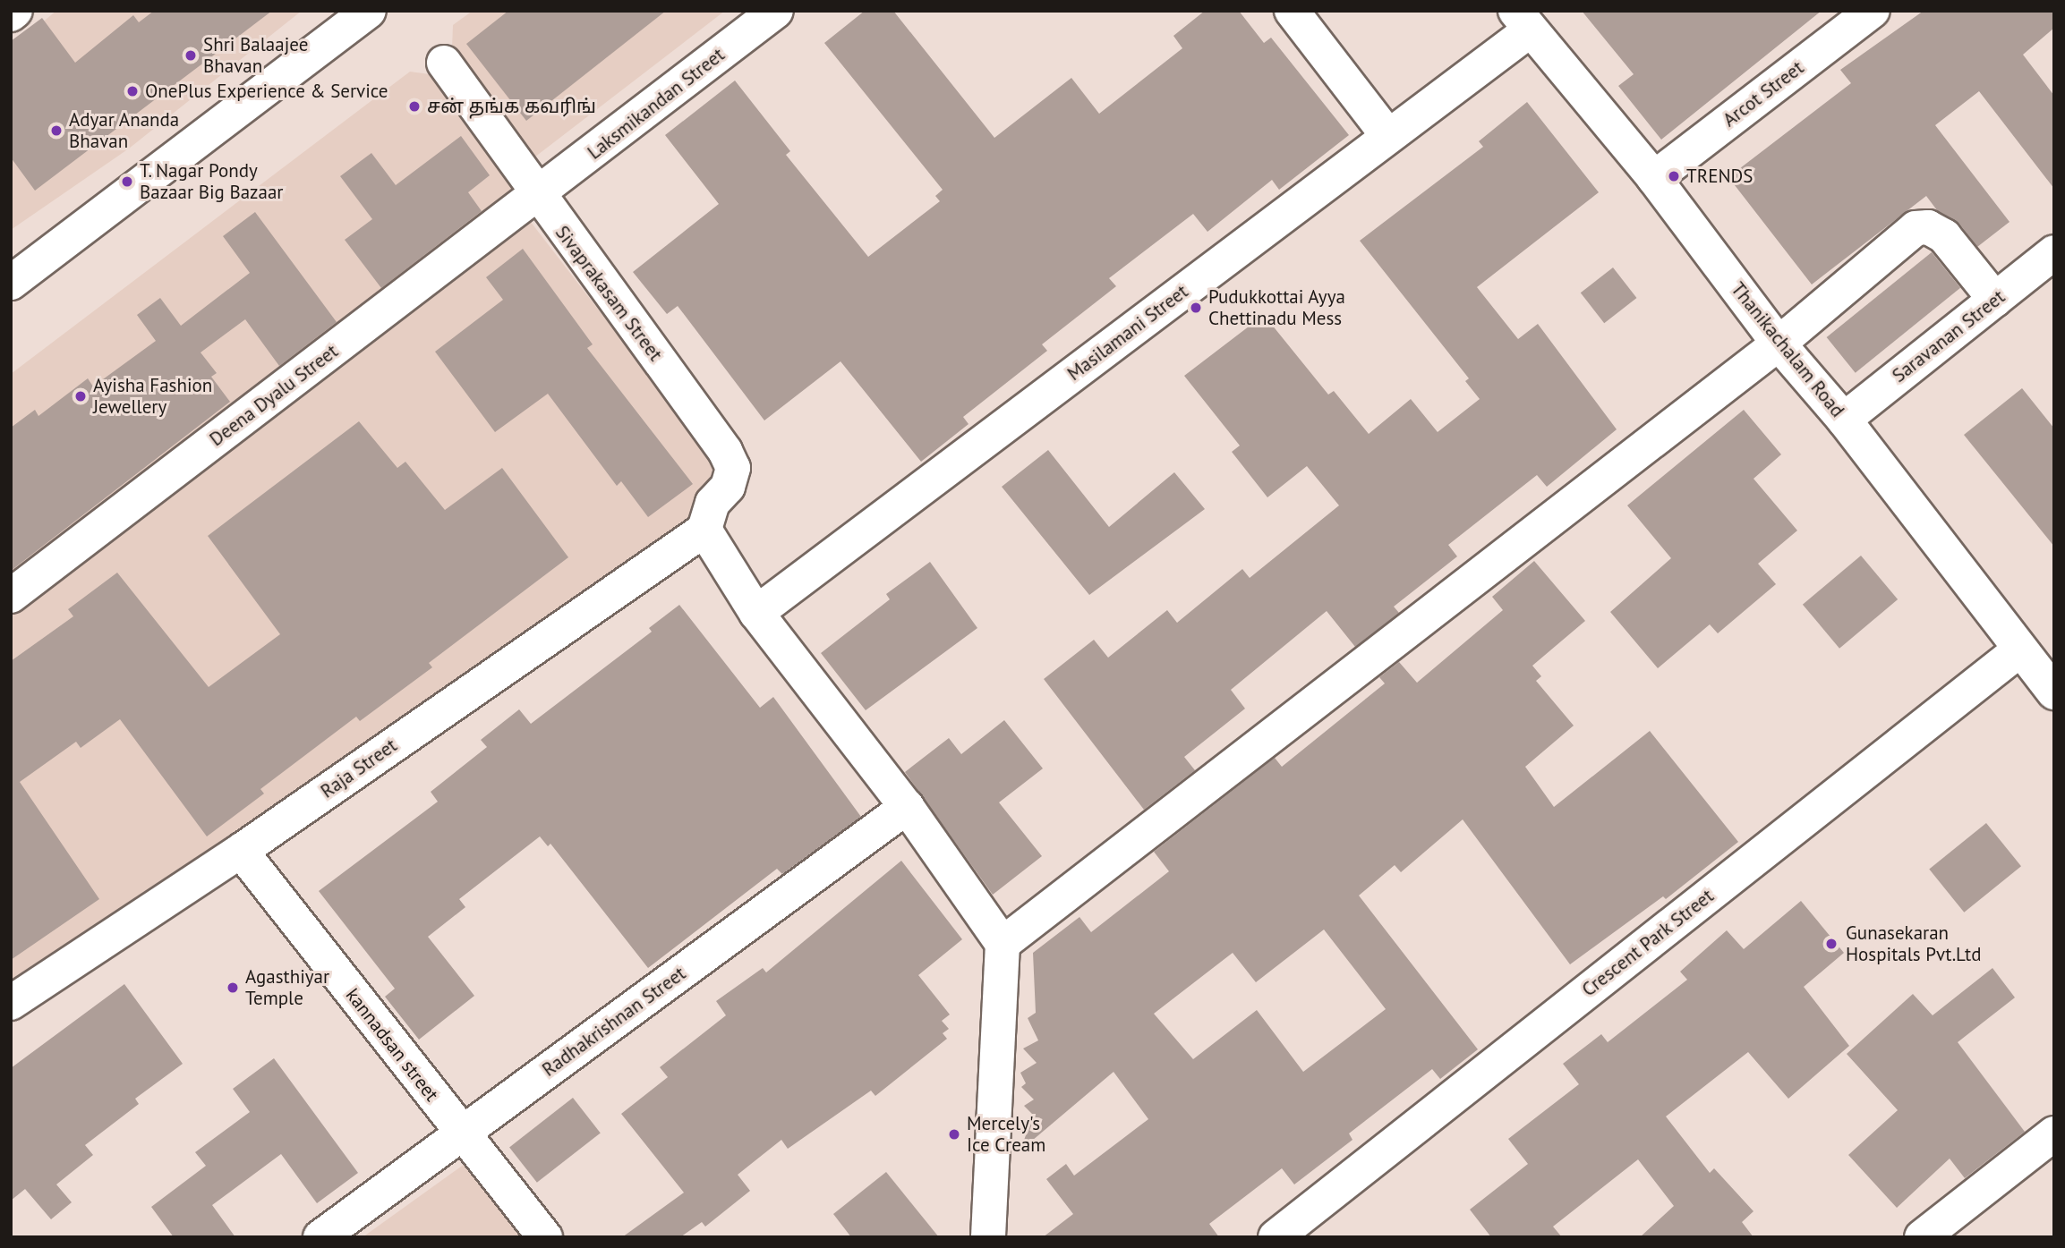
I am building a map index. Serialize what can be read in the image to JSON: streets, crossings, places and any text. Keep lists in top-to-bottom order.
{
  "streets": {
    "street": [
      "Arcot Street",
      "Laksmikandan Street",
      "Sivaprakasam Street",
      "Masilamani Street",
      "Saravanan Street",
      "Thanikachalam Road",
      "Deena Dyalu Street",
      "Raja Street",
      "Crescent Park Street",
      "Radhakrishnan Street",
      "kannadsan street"
    ]
  },
  "crossings": [
    ["Arcot Street", "Thanikachalam Road"],
    ["Laksmikandan Street", "Sivaprakasam Street"],
    ["Laksmikandan Street", "Deena Dyalu Street"],
    ["Sivaprakasam Street", "Deena Dyalu Street"],
    ["Sivaprakasam Street", "Raja Street"],
    ["Masilamani Street", "Thanikachalam Road"],
    ["Saravanan Street", "Thanikachalam Road"],
    ["Thanikachalam Road", "Crescent Park Street"],
    ["Raja Street", "kannadsan street"],
    ["Radhakrishnan Street", "kannadsan street"]
  ],
  "places": [
    "Shri Balaajee Bhavan",
    "OnePlus Experience & Service",
    "சன் தங்க கவரிங்",
    "Adyar Ananda Bhavan",
    "TRENDS",
    "T. Nagar Pondy Bazaar Big Bazaar",
    "Pudukkottai Ayya Chettinadu Mess",
    "Ayisha Fashion Jewellery",
    "Gunasekaran Hospitals Pvt.Ltd",
    "Agasthiyar Temple",
    "Mercely's Ice Cream"
  ]
}
